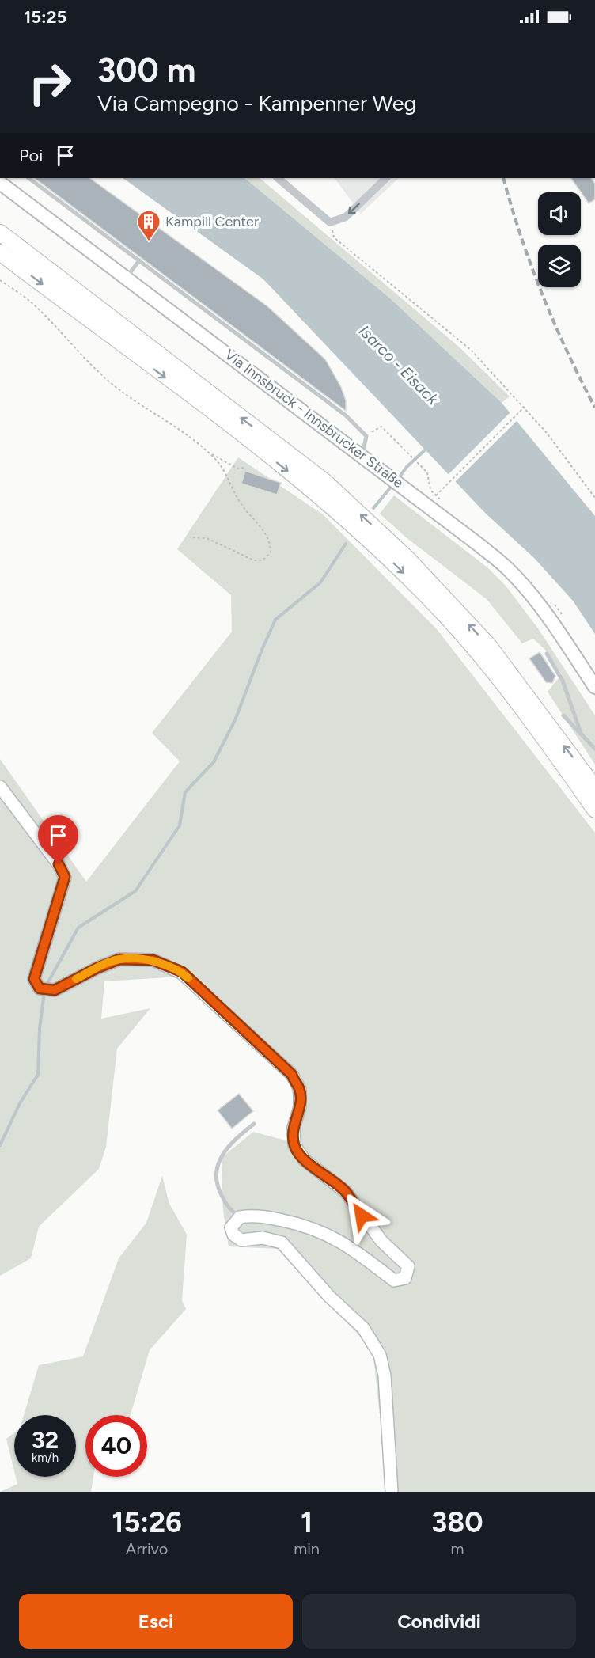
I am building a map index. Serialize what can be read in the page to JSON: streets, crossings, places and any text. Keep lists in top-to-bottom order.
{
  "streets": {
    "main road": ["Via Innsbruck - Innsbrucker Straße"]
  },
  "water": ["Isarco - Eisack"],
  "places": {
    "building": ["Kampill Center"]
  },
  "page": {
    "status": "15:25",
    "turn": ["300 m", "Via Campegno - Kampenner Weg"],
    "then": "Poi",
    "speed": "32 km/h",
    "limit": "40",
    "eta": [
      "15:26",
      "Arrivo",
      "1",
      "min",
      "380",
      "m"
    ],
    "buttons": ["Esci", "Condividi"]
  }
}
